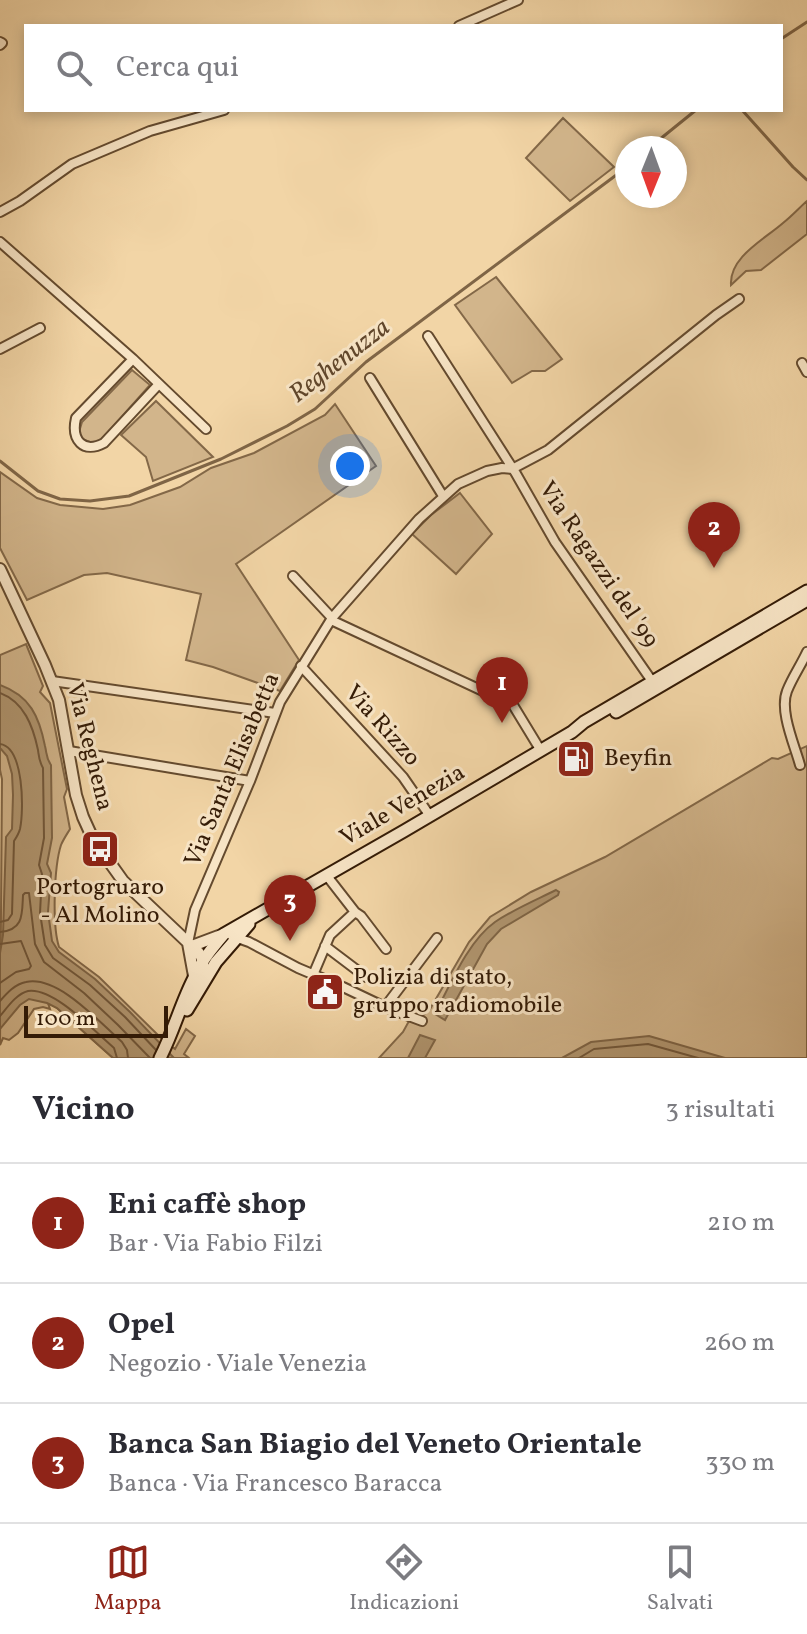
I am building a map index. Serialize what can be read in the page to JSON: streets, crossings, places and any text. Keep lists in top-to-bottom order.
{
  "streets": {
    "main road": ["Viale Venezia"],
    "street": [
      "Via Ragazzi del '99",
      "Via Rizzo",
      "Via Reghena",
      "Via Santa Elisabetta"
    ]
  },
  "crossings": [
    ["Via Ragazzi del '99", "Via Santa Elisabetta"],
    ["Via Ragazzi del '99", "Viale Venezia"],
    ["Via Rizzo", "Via Santa Elisabetta"],
    ["Via Rizzo", "Viale Venezia"],
    ["Via Reghena", "Via Santa Elisabetta"],
    ["Via Reghena", "Viale Venezia"],
    ["Via Santa Elisabetta", "Viale Venezia"]
  ],
  "water": ["Reghenuzza"],
  "places": {
    "fuel station": ["Beyfin"],
    "bus stop": ["Portogruaro - Al Molino"],
    "public building": ["Polizia di stato, gruppo radiomobile"]
  },
  "scale_bar": "100 m",
  "north": "bottom",
  "page": {
    "search": "Cerca qui",
    "pins": ["2", "1", "3"],
    "scale": "100 m",
    "heading": ["Vicino", "3 risultati"],
    "list": [
      {
        "mark": "1",
        "name": "Eni caffè shop",
        "note": "Bar · Via Fabio Filzi",
        "value": "210 m"
      },
      {
        "mark": "2",
        "name": "Opel",
        "note": "Negozio · Viale Venezia",
        "value": "260 m"
      },
      {
        "mark": "3",
        "name": "Banca San Biagio del Veneto Orientale",
        "note": "Banca · Via Francesco Baracca",
        "value": "330 m"
      }
    ],
    "nav": ["Mappa", "Indicazioni", "Salvati"]
  }
}
